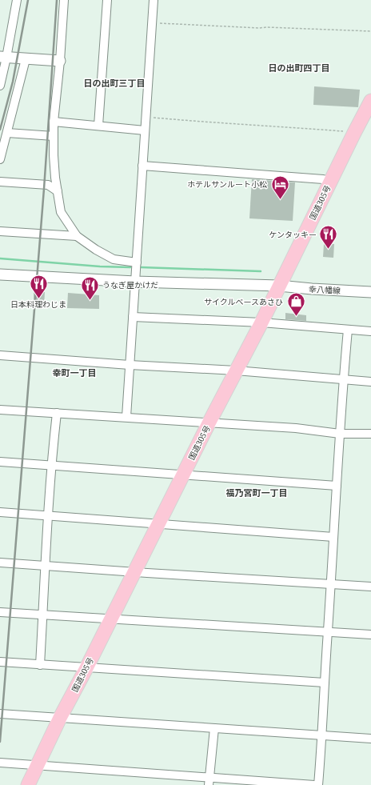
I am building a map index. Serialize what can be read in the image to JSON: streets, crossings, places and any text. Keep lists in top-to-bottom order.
{
  "streets": {
    "highway": ["国道305号"],
    "street": ["幸八幡線"]
  },
  "crossings": [
    ["国道305号", "幸八幡線"]
  ],
  "districts": [
    "日の出町四丁目",
    "日の出町三丁目",
    "幸町一丁目",
    "福乃宮町一丁目"
  ],
  "places": {
    "hotel": ["ホテルサンルート小松"],
    "restaurant": ["ケンタッキー", "日本料理わじま", "うなぎ屋かけだ"],
    "shop": ["サイクルベースあさひ"]
  }
}
